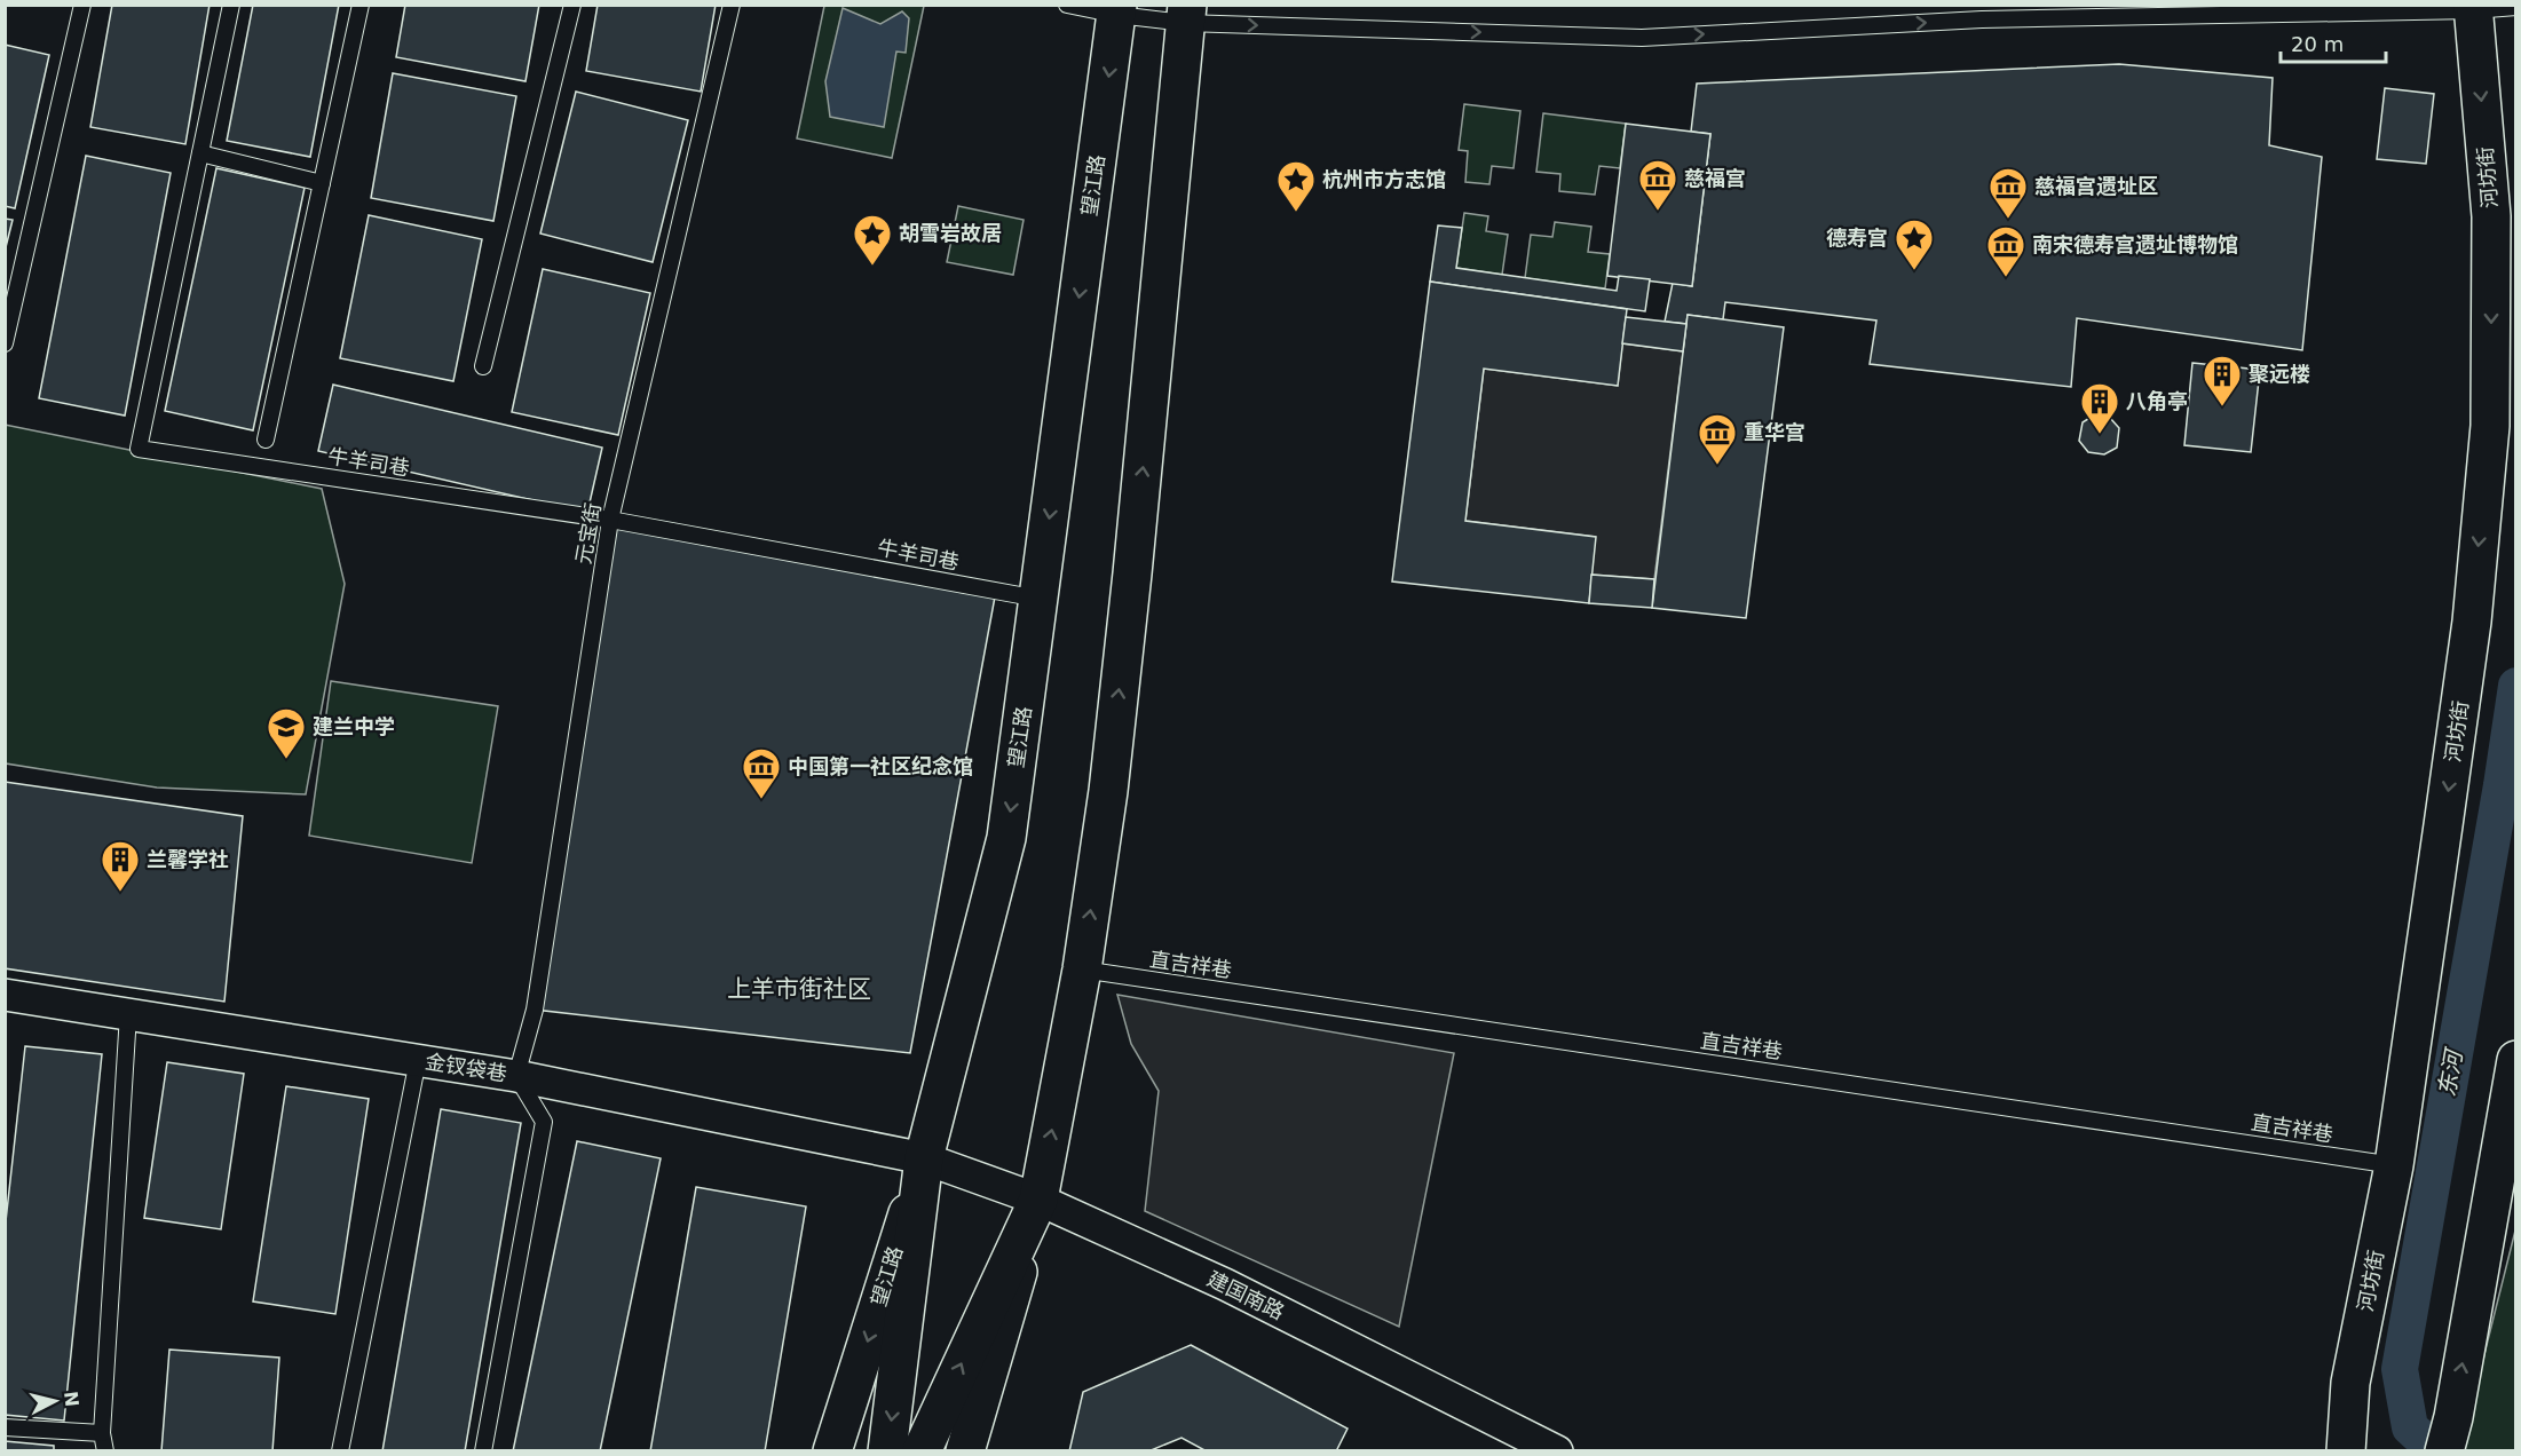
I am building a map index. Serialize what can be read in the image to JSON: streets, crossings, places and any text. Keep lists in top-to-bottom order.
{
  "streets": {
    "main road": ["河坊街", "望江路"],
    "street": ["金钗袋巷", "建国南路"],
    "lane": ["牛羊司巷", "元宝街", "直吉祥巷"]
  },
  "crossings": [
    ["河坊街", "直吉祥巷"],
    ["望江路", "牛羊司巷"],
    ["望江路", "金钗袋巷"],
    ["望江路", "建国南路"],
    ["牛羊司巷", "元宝街"],
    ["元宝街", "金钗袋巷"],
    ["金钗袋巷", "建国南路"]
  ],
  "one_way": ["河坊街"],
  "districts": ["上羊市街社区"],
  "water": ["东河"],
  "places": {
    "museum": [
      "慈福宫",
      "慈福宫遗址区",
      "南宋德寿宫遗址博物馆",
      "重华宫",
      "中国第一社区纪念馆"
    ],
    "place": ["杭州市方志馆", "胡雪岩故居", "德寿宫"],
    "building": ["聚远楼", "八角亭", "兰馨学社"],
    "school or university": ["建兰中学"]
  },
  "scale_bar": "20 m",
  "north": "right"
}
